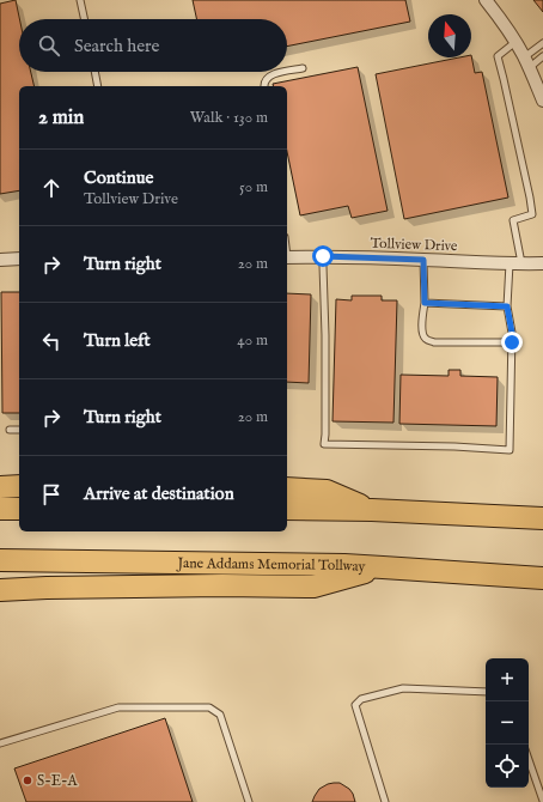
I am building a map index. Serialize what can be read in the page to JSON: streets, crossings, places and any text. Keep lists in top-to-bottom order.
{
  "streets": {
    "highway": ["Jane Addams Memorial Tollway"],
    "street": ["Tollview Drive"]
  },
  "places": ["S-E-A"],
  "north": "top",
  "page": {
    "search": "Search here",
    "heading": ["2 min", "Walk · 130 m"],
    "list": [
      ["Continue", "Tollview Drive", "50 m"],
      ["Turn right", "20 m"],
      ["Turn left", "40 m"],
      ["Turn right", "20 m"],
      "Arrive at destination"
    ],
    "map_buttons": ["+", "−"]
  }
}
